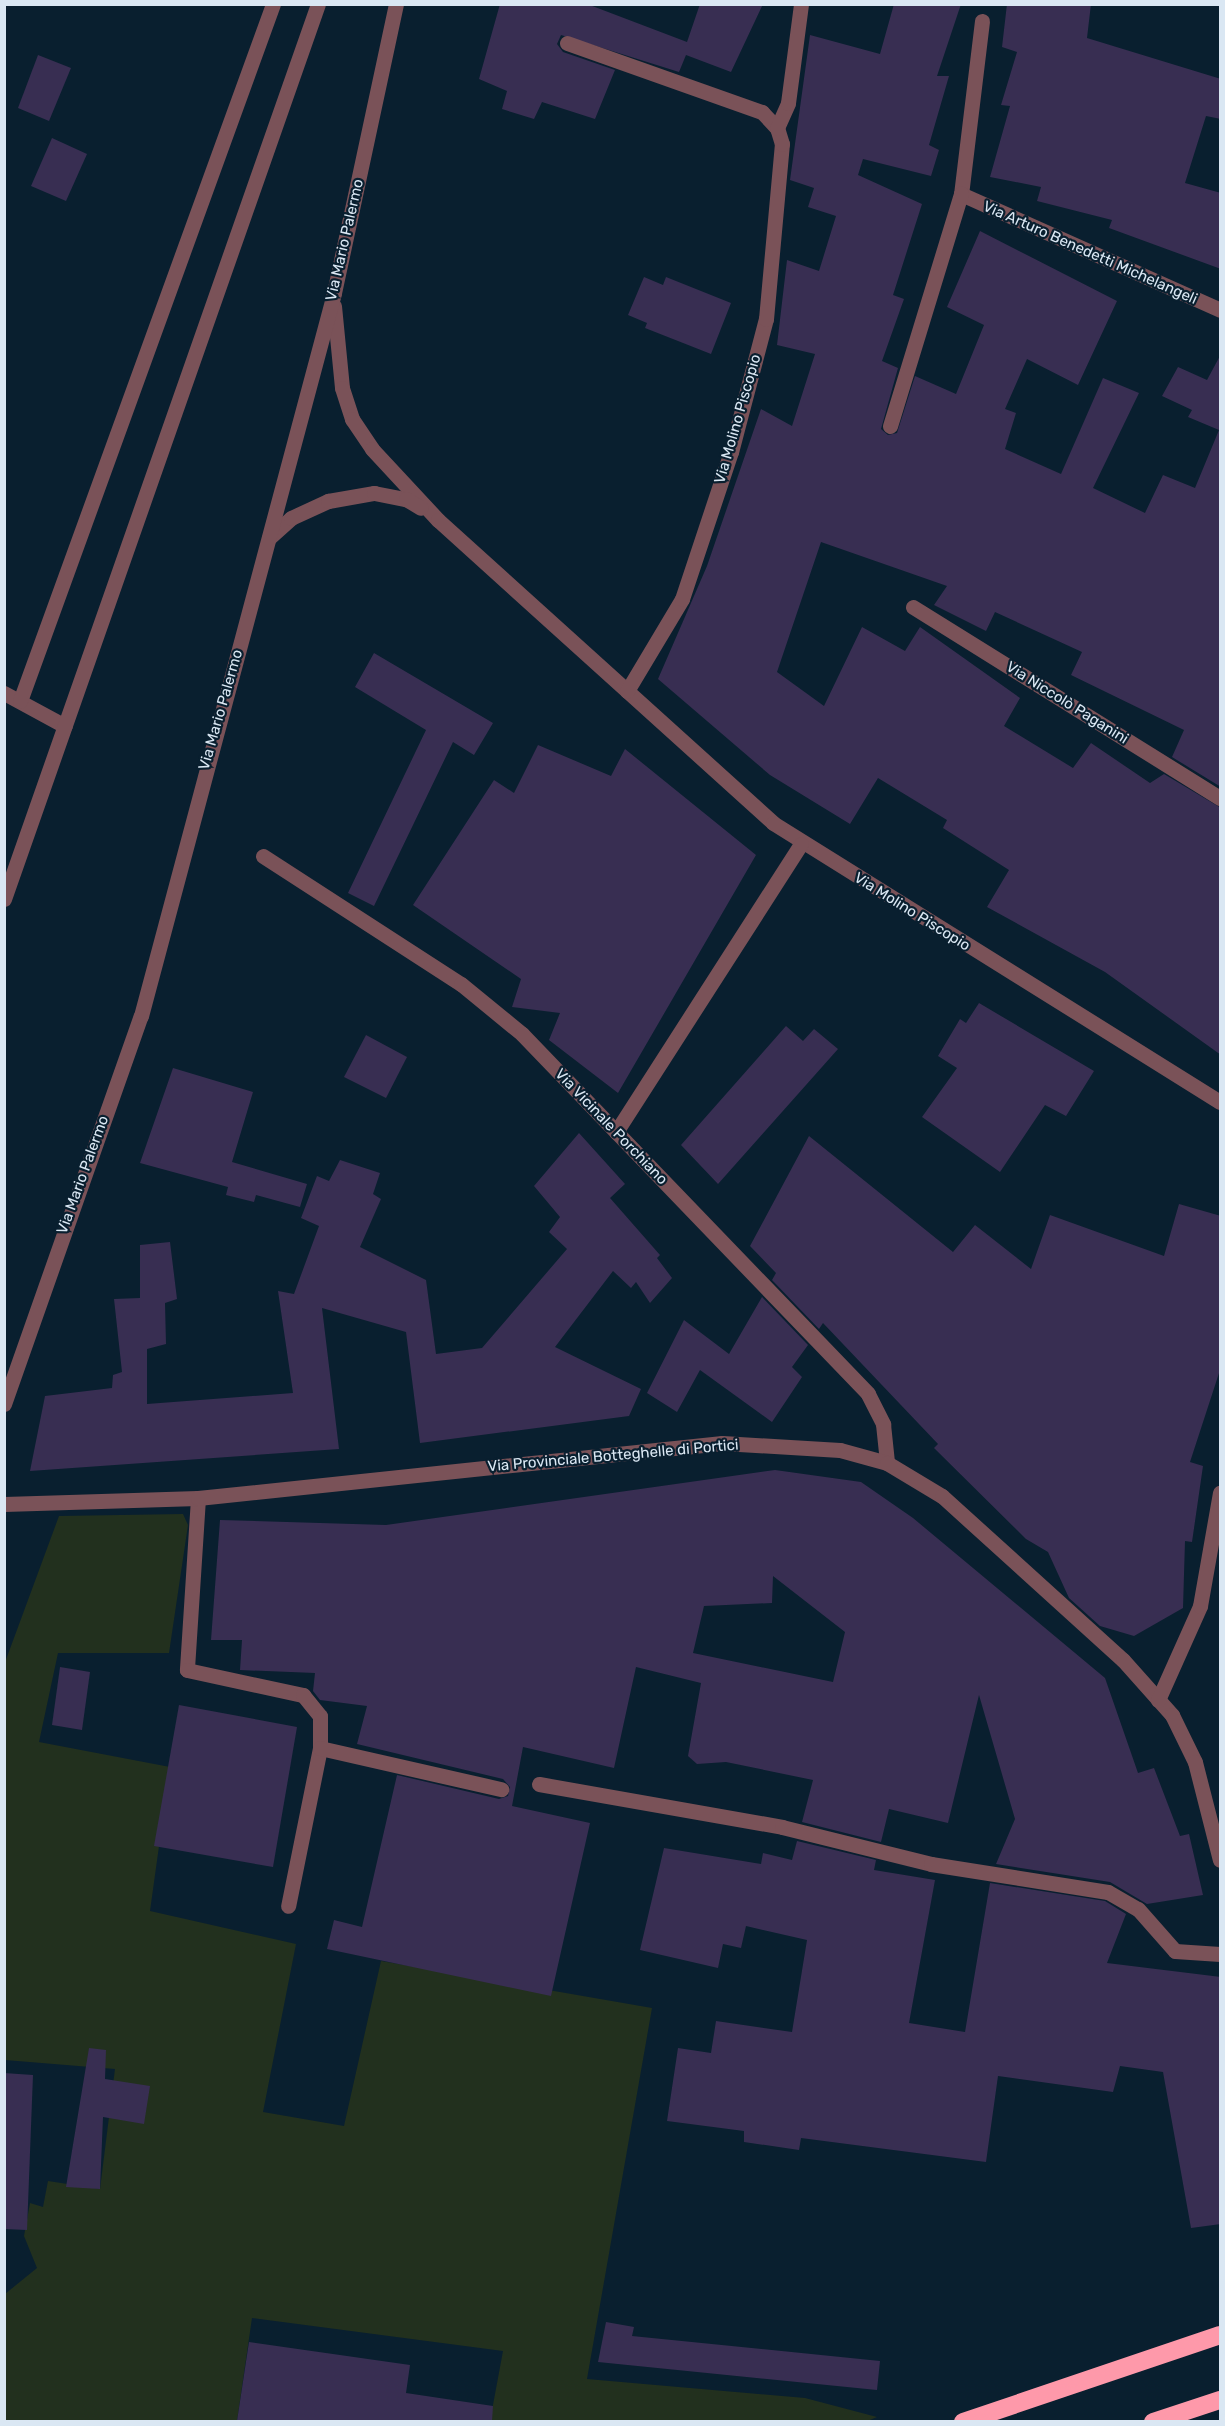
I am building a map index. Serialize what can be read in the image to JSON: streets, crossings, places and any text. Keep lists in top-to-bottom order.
{
  "streets": {
    "street": [
      "Via Mario Palermo",
      "Via Arturo Benedetti Michelangeli",
      "Via Molino Piscopio",
      "Via Niccolò Paganini",
      "Via Vicinale Porchiano",
      "Via Provinciale Botteghelle di Portici"
    ]
  },
  "crossings": [
    ["Via Mario Palermo", "Via Molino Piscopio"],
    ["Via Vicinale Porchiano", "Via Provinciale Botteghelle di Portici"]
  ]
}
